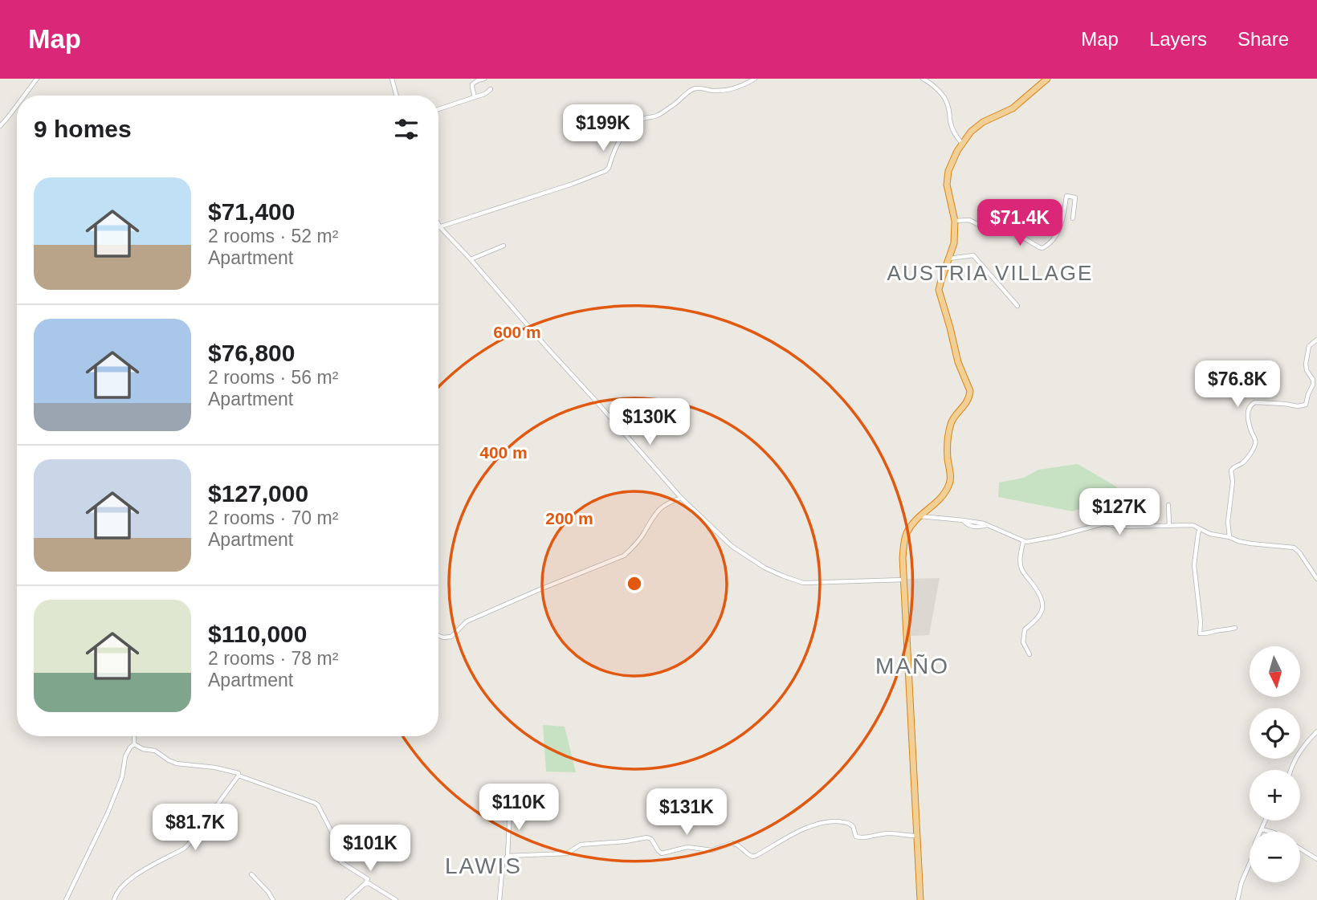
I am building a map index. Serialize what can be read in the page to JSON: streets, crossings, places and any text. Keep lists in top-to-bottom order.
{
  "districts": ["AUSTRIA VILLAGE", "MAÑO", "LAWIS"],
  "north": "bottom",
  "page": {
    "header": "Map",
    "nav": ["Map", "Layers", "Share"],
    "heading": "9 homes",
    "price": [
      "$199K",
      "$71.4K",
      "$76.8K",
      "$130K",
      "$127K",
      "$110K",
      "$131K",
      "$81.7K",
      "$101K"
    ],
    "list": [
      {
        "name": "$71,400",
        "note": "2 rooms · 52 m² · Apartment"
      },
      {
        "name": "$76,800",
        "note": "2 rooms · 56 m² · Apartment"
      },
      {
        "name": "$127,000",
        "note": "2 rooms · 70 m² · Apartment"
      },
      {
        "name": "$110,000",
        "note": "2 rooms · 78 m² · Apartment"
      }
    ],
    "map_buttons": ["+", "−"]
  },
  "rings": ["600 m", "400 m", "200 m"]
}
